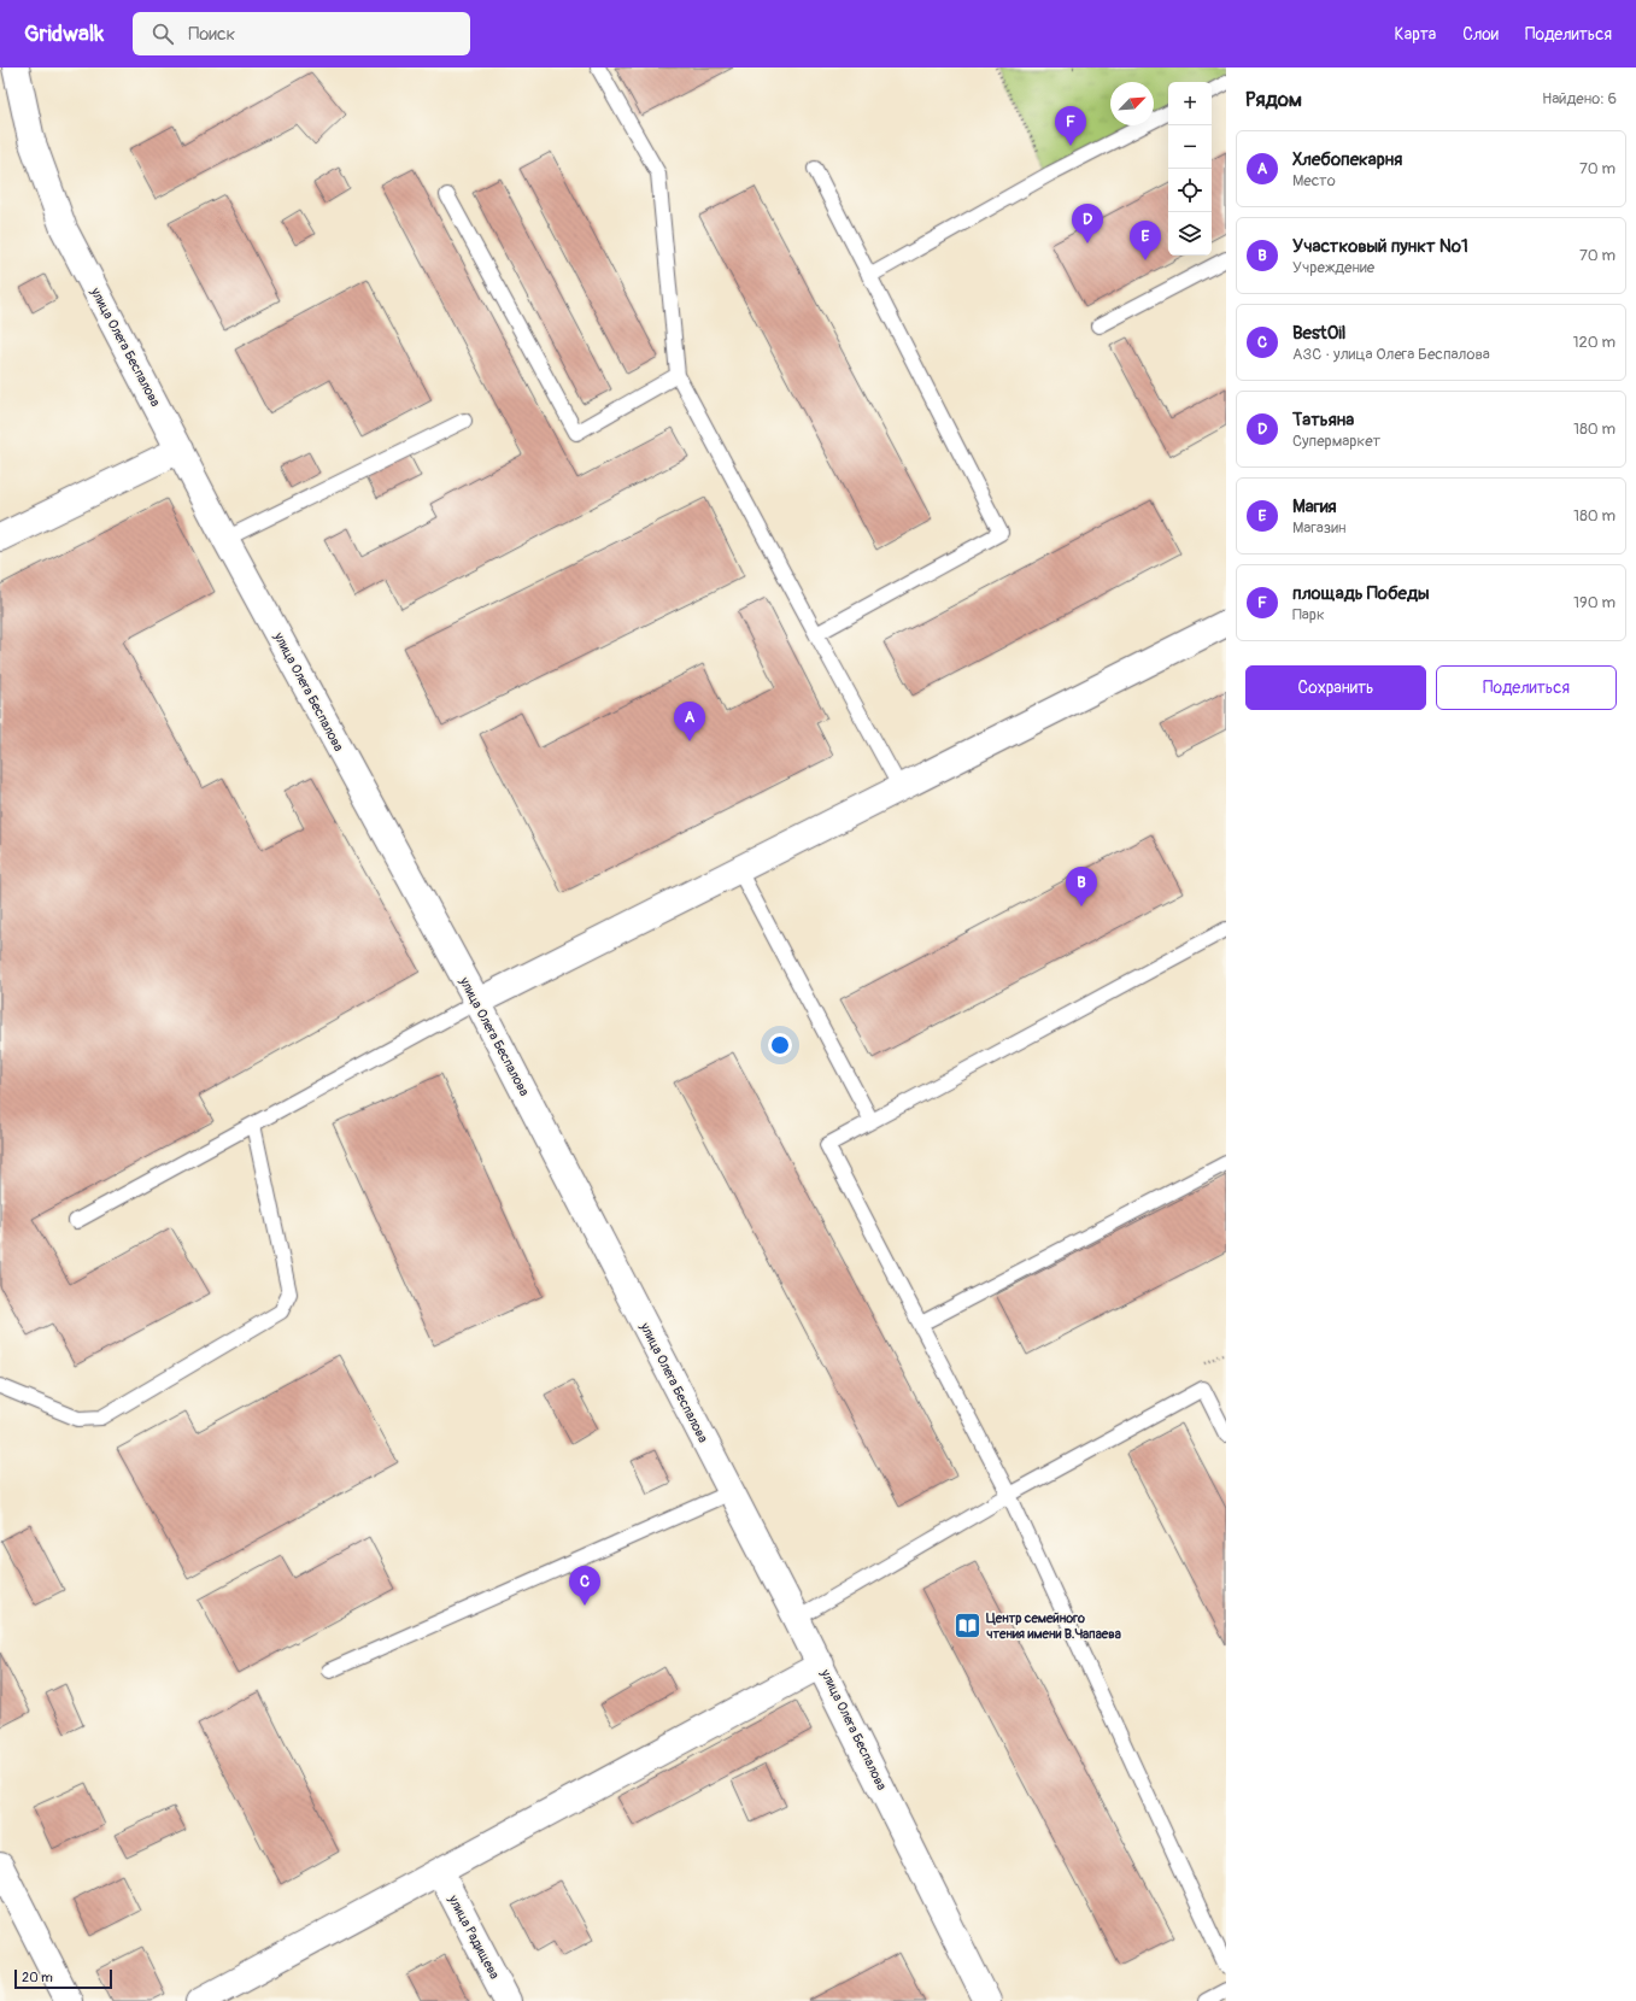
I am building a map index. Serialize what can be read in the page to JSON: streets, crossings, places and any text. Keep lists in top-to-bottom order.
{
  "streets": {
    "street": ["улица Олега Беспалова", "улица Радищева"]
  },
  "places": {
    "library": ["Центр семейного чтения имени В.Чапаева"]
  },
  "scale_bar": "20 m",
  "north": "top right",
  "page": {
    "header": "Gridwalk",
    "search": "Поиск",
    "nav": ["Карта", "Слои", "Поделиться"],
    "heading": ["Рядом", "Найдено: 6"],
    "map_buttons": ["+", "−"],
    "pins": [
      "F",
      "D",
      "E",
      "A",
      "B",
      "C"
    ],
    "list": [
      {
        "mark": "A",
        "name": "Хлебопекарня",
        "note": "Место",
        "value": "70 m"
      },
      {
        "mark": "B",
        "name": "Участковый пункт №1",
        "note": "Учреждение",
        "value": "70 m"
      },
      {
        "mark": "C",
        "name": "BestOil",
        "note": "АЗС · улица Олега Беспалова",
        "value": "120 m"
      },
      {
        "mark": "D",
        "name": "Татьяна",
        "note": "Супермаркет",
        "value": "180 m"
      },
      {
        "mark": "E",
        "name": "Магия",
        "note": "Магазин",
        "value": "180 m"
      },
      {
        "mark": "F",
        "name": "площадь Победы",
        "note": "Парк",
        "value": "190 m"
      }
    ],
    "buttons": ["Сохранить", "Поделиться"],
    "scale": "20 m"
  }
}
